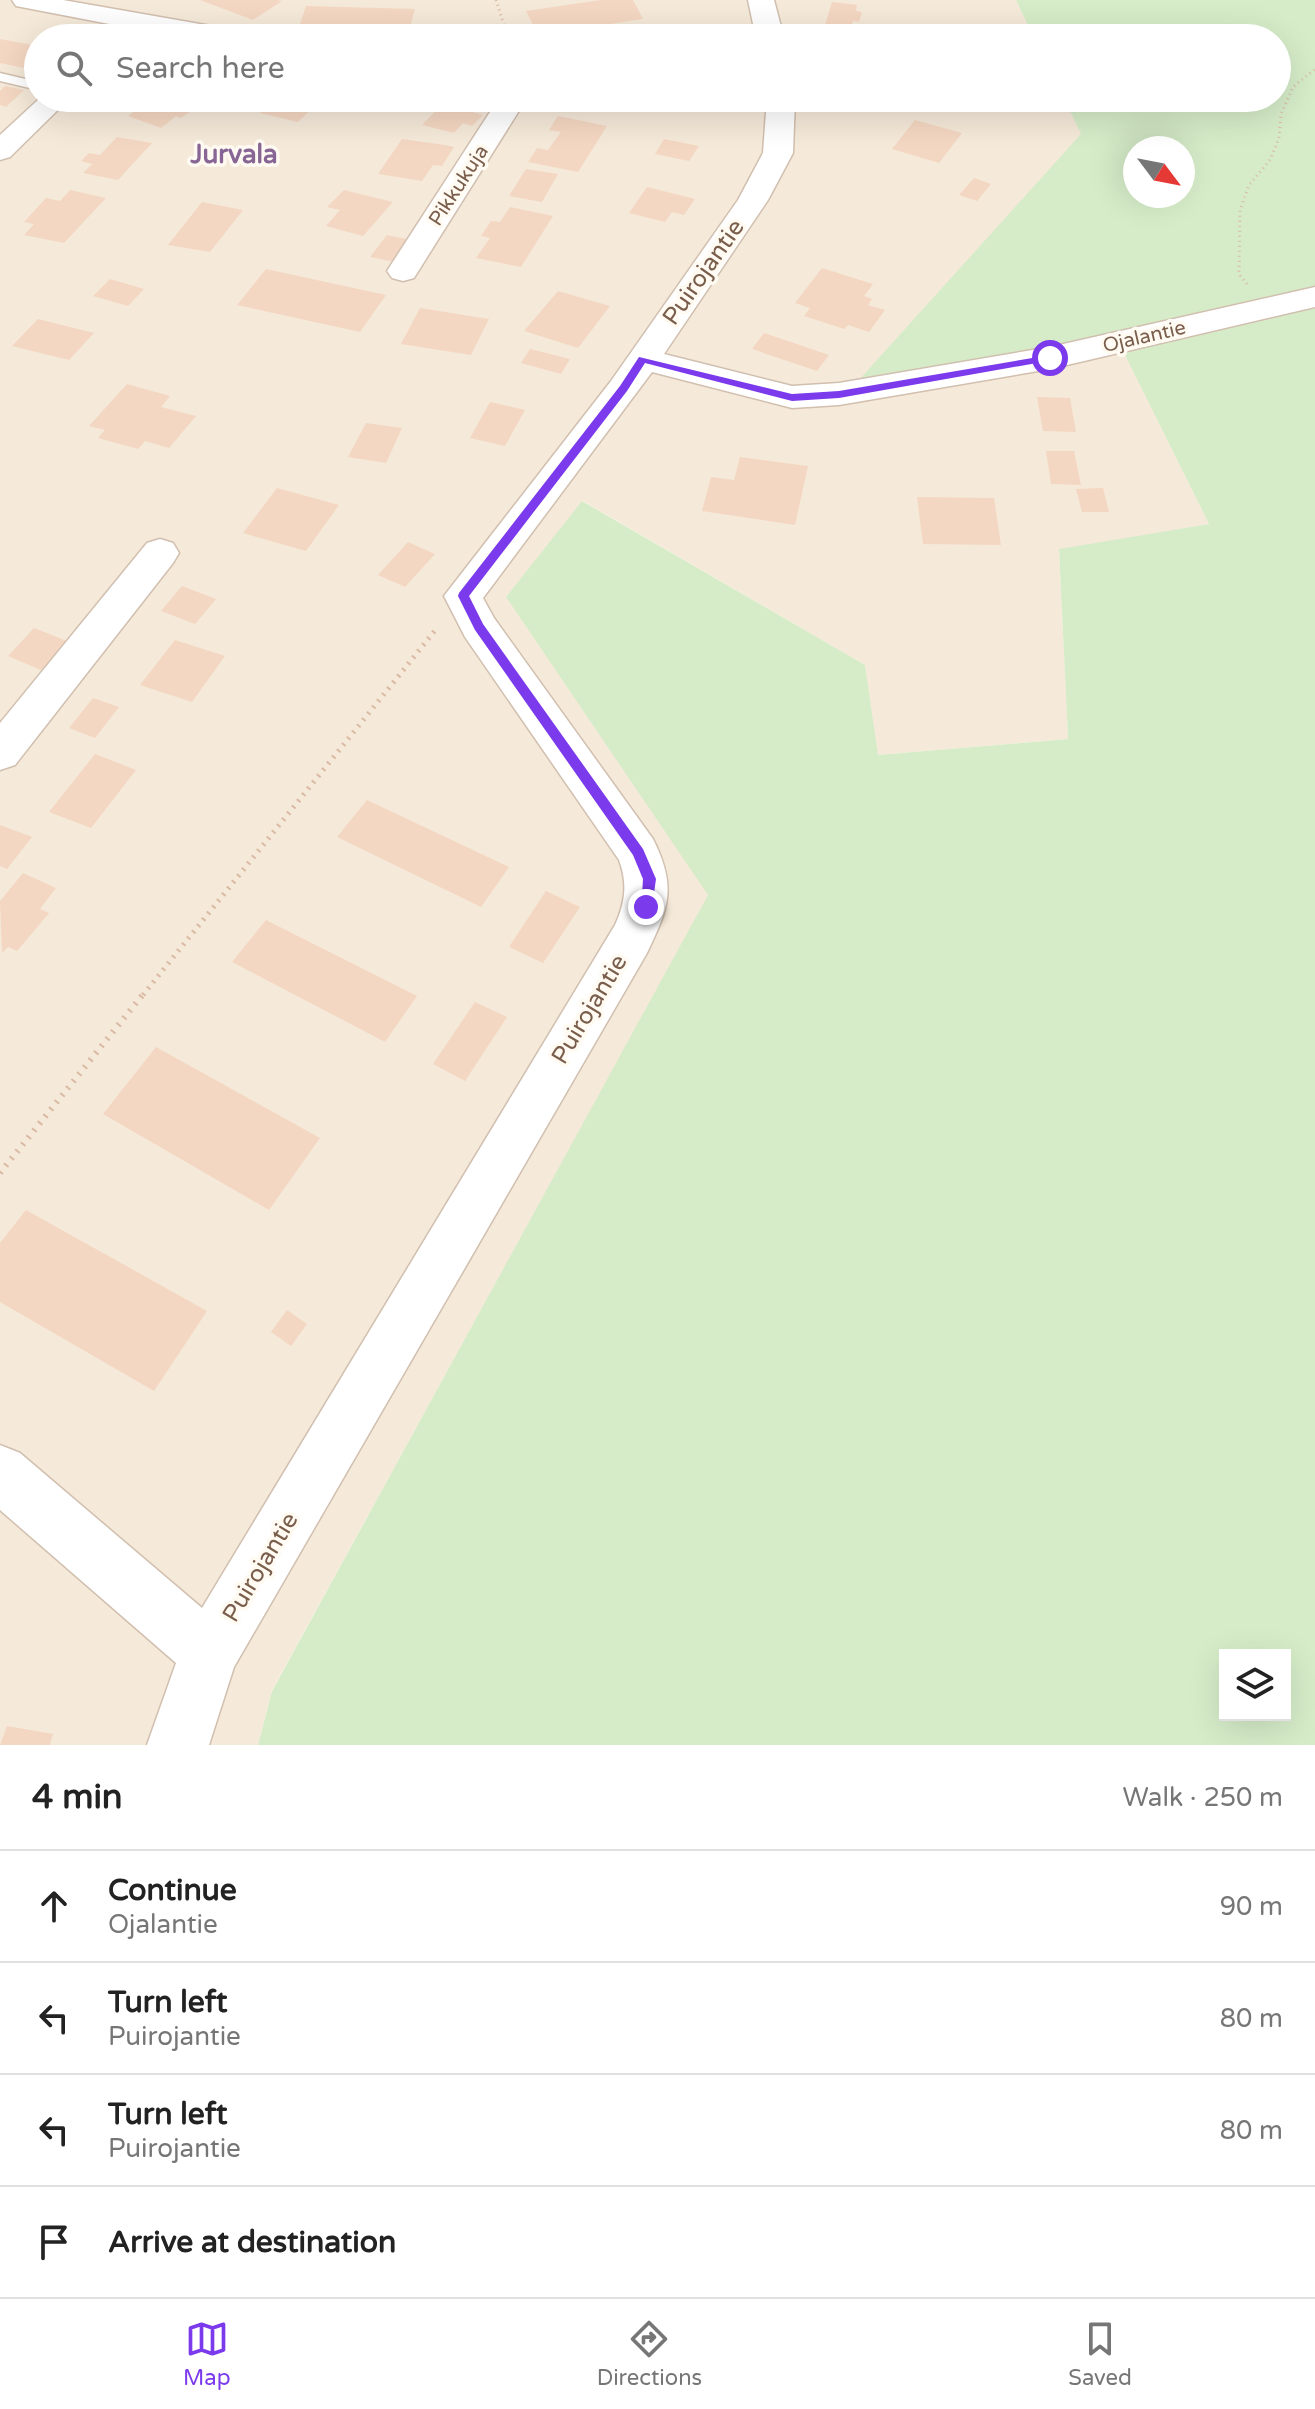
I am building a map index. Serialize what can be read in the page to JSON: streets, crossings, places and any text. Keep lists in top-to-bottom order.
{
  "streets": {
    "street": ["Pikkukuja", "Puirojantie", "Ojalantie"]
  },
  "crossings": [
    ["Puirojantie", "Ojalantie"]
  ],
  "districts": ["Jurvala"],
  "north": "bottom right",
  "page": {
    "search": "Search here",
    "heading": ["4 min", "Walk · 250 m"],
    "list": [
      ["Continue", "Ojalantie", "90 m"],
      ["Turn left", "Puirojantie", "80 m"],
      ["Turn left", "Puirojantie", "80 m"],
      "Arrive at destination"
    ],
    "nav": ["Map", "Directions", "Saved"]
  }
}
